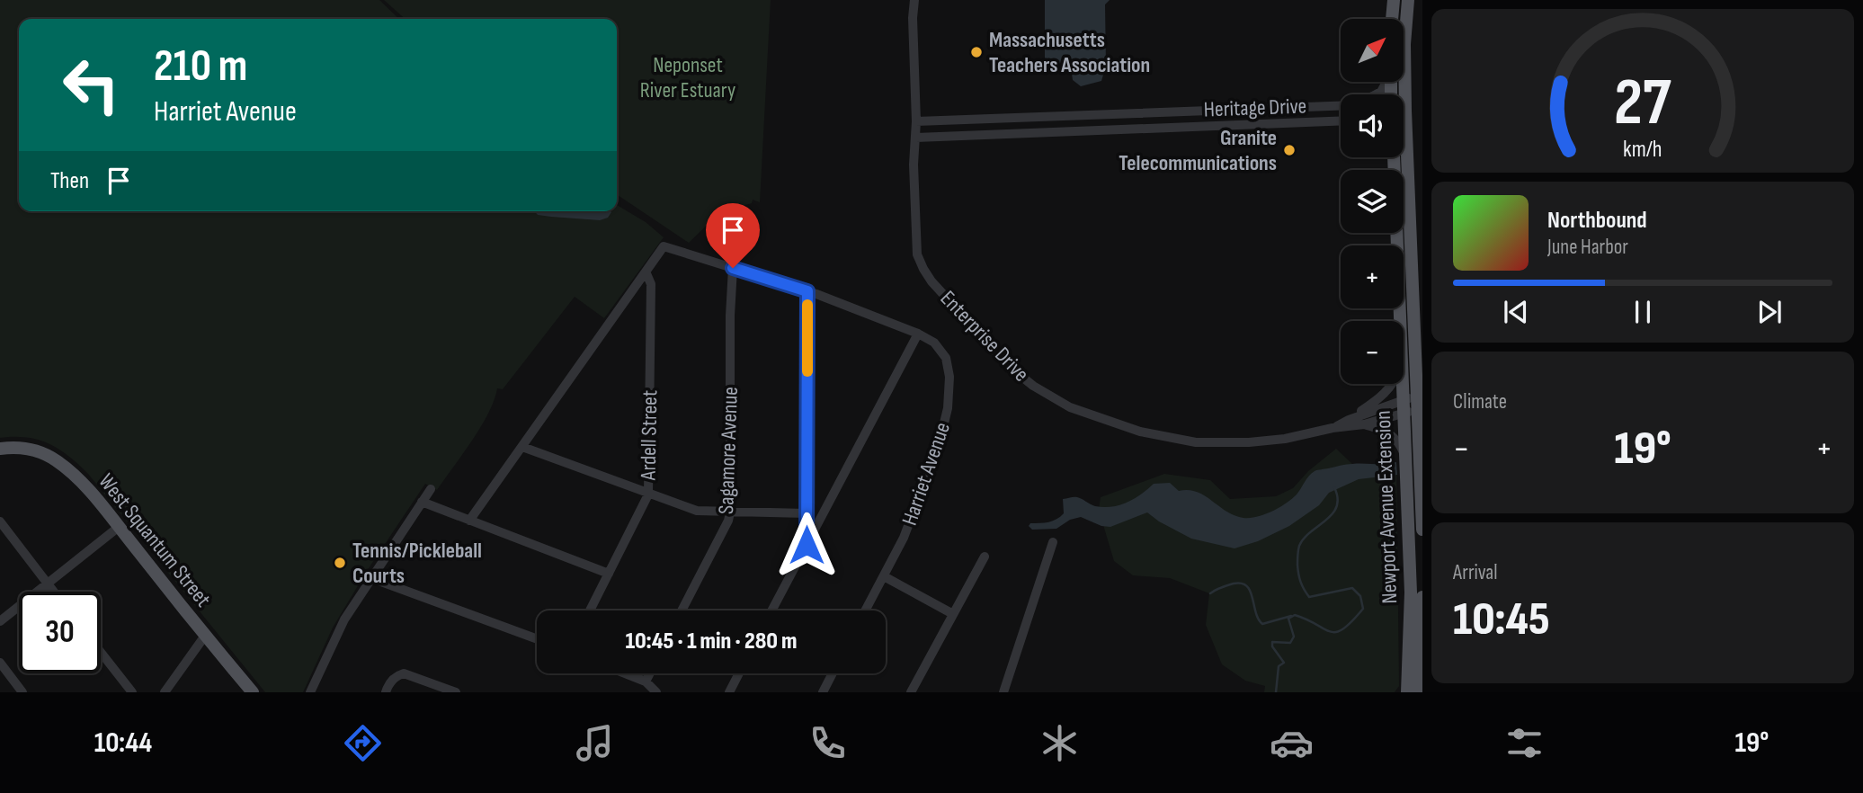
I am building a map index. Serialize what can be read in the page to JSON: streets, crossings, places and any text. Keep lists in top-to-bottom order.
{
  "streets": {
    "main road": ["Newport Avenue Extension", "West Squantum Street"],
    "street": [
      "Heritage Drive",
      "Enterprise Drive",
      "Ardell Street",
      "Sagamore Avenue",
      "Harriet Avenue"
    ]
  },
  "crossings": [
    ["Heritage Drive", "Enterprise Drive"],
    ["Enterprise Drive", "Newport Avenue Extension"],
    ["Ardell Street", "Harriet Avenue"],
    ["Sagamore Avenue", "Harriet Avenue"]
  ],
  "parks": ["Neponset River Estuary"],
  "places": ["Massachusetts Teachers Association", "Granite Telecommunications", "Tennis/Pickleball Courts"],
  "north": "top right",
  "page": {
    "map_buttons": ["+", "−"],
    "turn": ["210 m", "Harriet Avenue"],
    "then": "Then",
    "song": ["Northbound", "June Harbor"],
    "tile": [
      "Climate",
      ["Arrival", "10:45"]
    ],
    "heat": ["−", "19°", "+"],
    "limit": "30",
    "trip": "10:45 · 1 min · 280 m",
    "tabs": ["10:44", "19°"],
    "gauge": ["27", "km/h"]
  }
}
